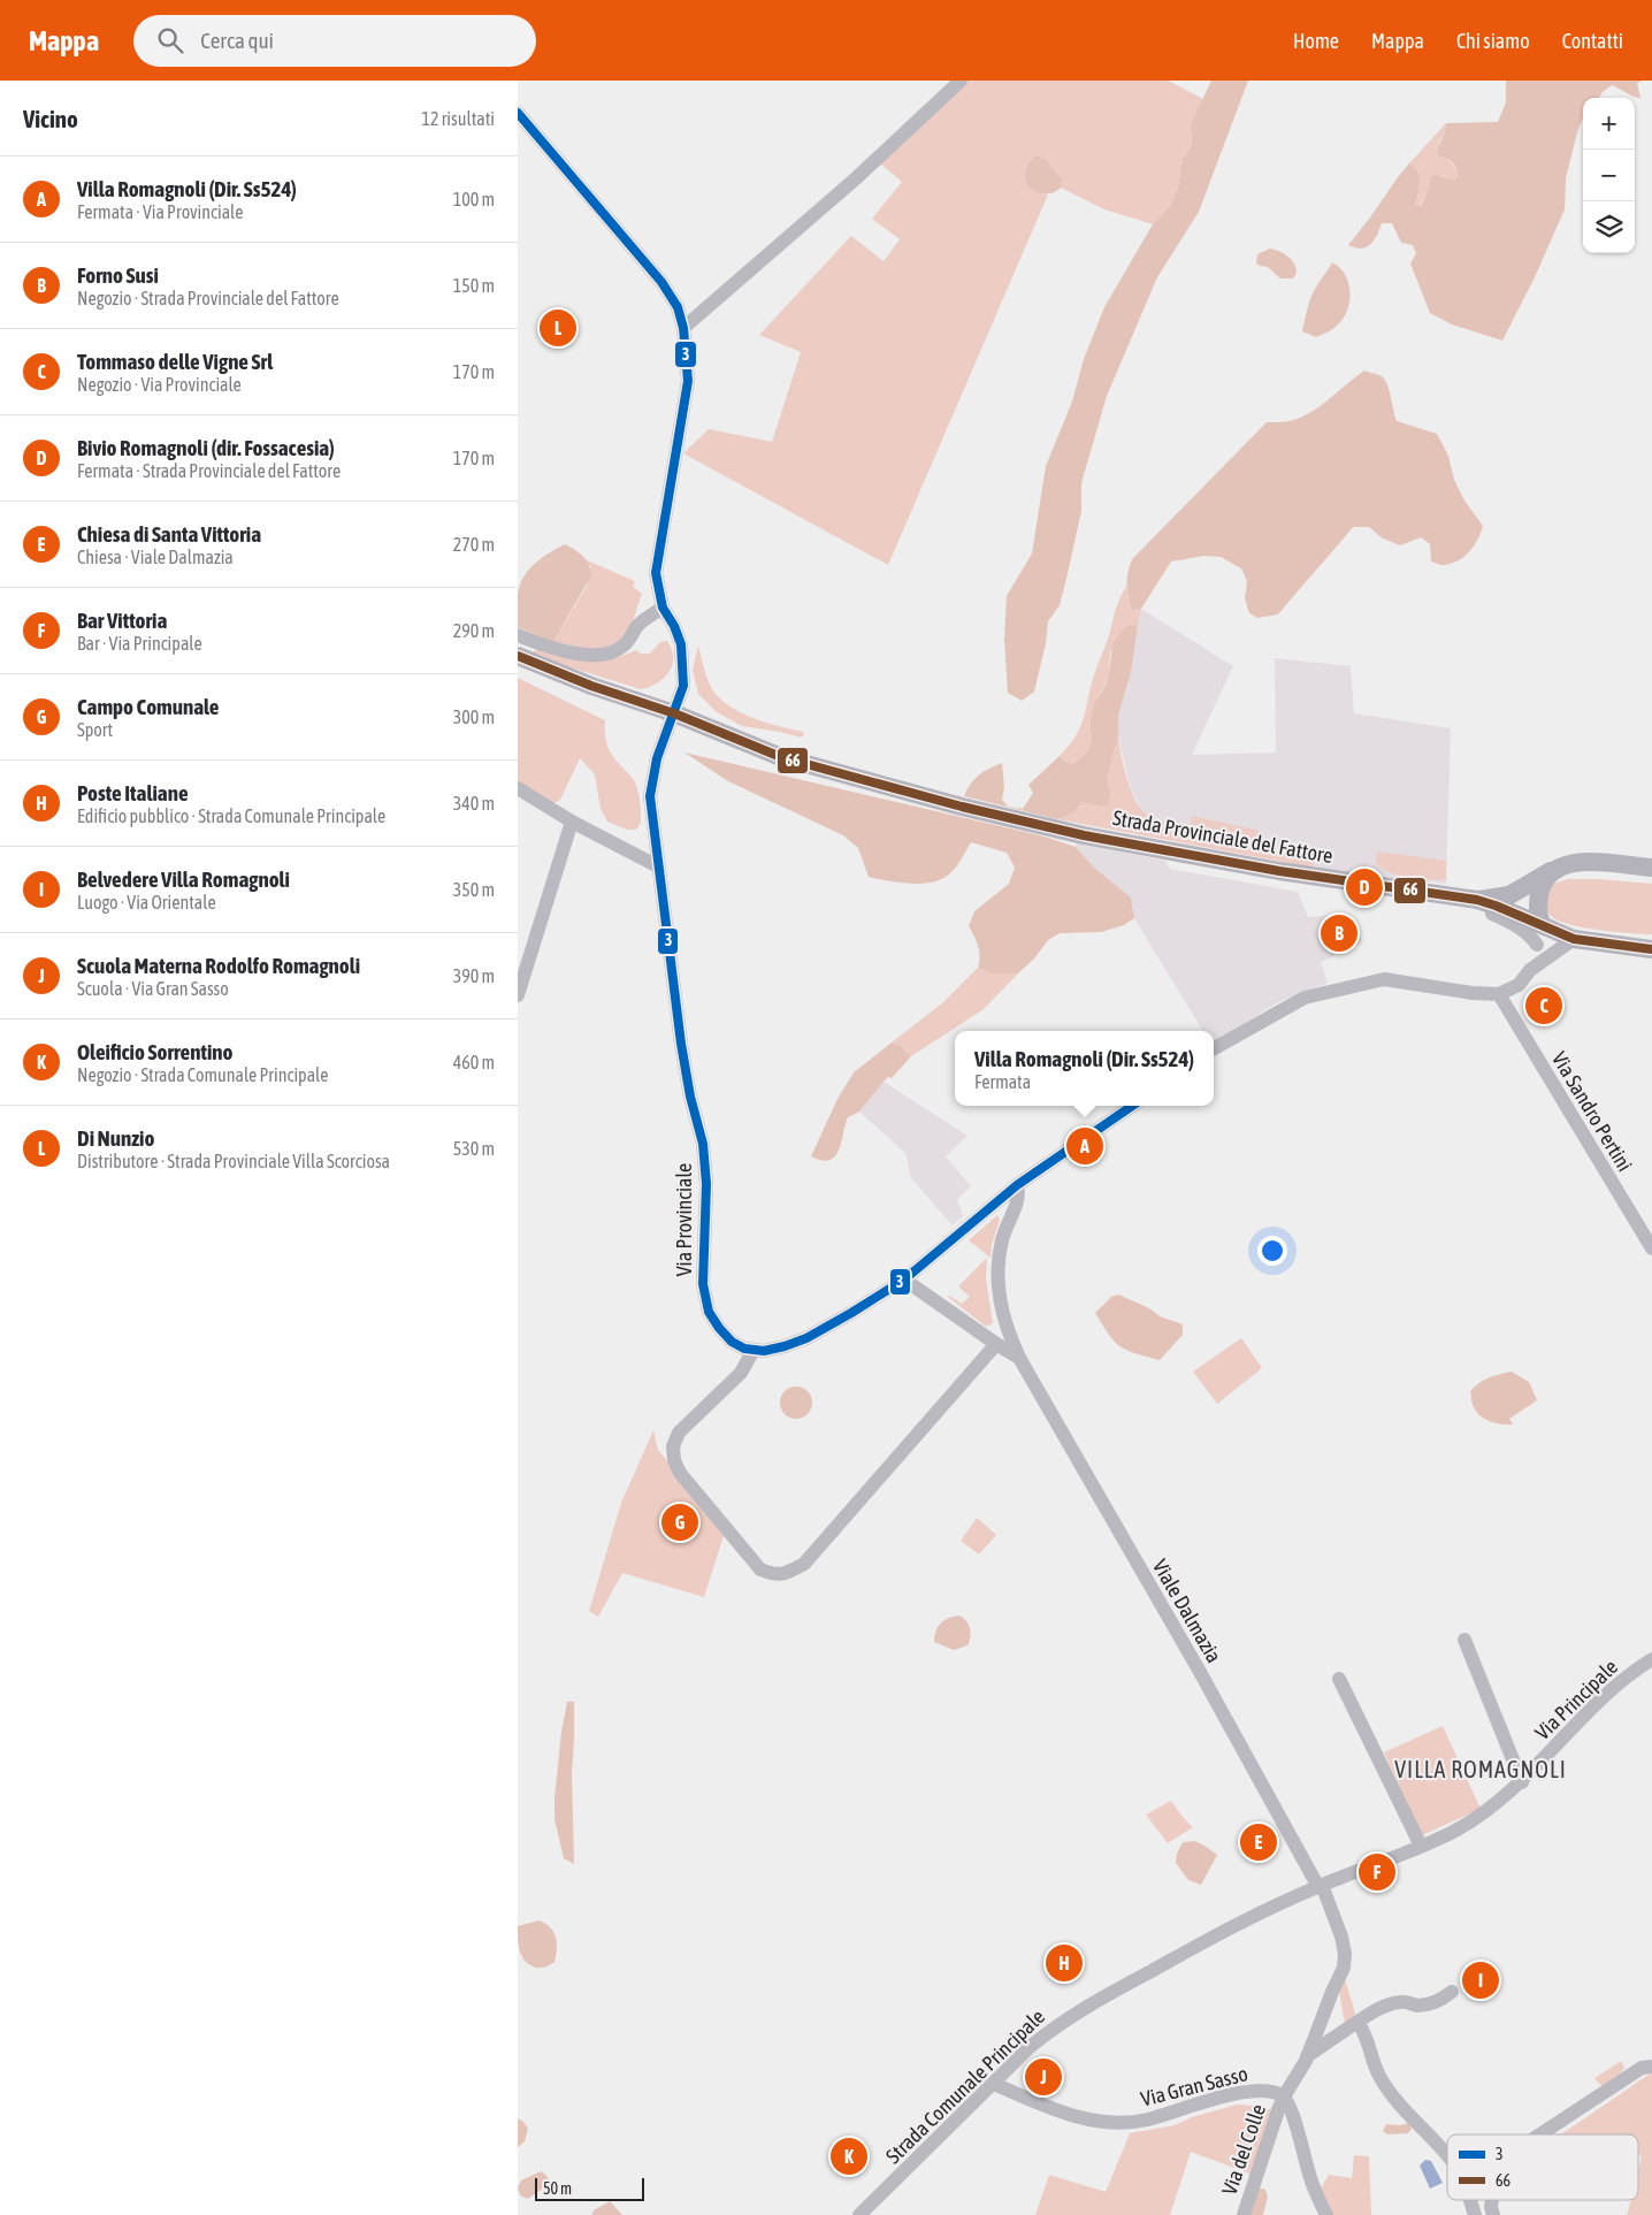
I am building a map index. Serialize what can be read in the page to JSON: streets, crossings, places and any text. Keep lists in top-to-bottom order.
{
  "streets": {
    "main road": ["Strada Provinciale del Fattore"],
    "street": [
      "Via Sandro Pertini",
      "Via Provinciale",
      "Viale Dalmazia",
      "Via Principale",
      "Strada Comunale Principale",
      "Via Gran Sasso",
      "Via del Colle"
    ]
  },
  "crossings": [
    ["Strada Provinciale del Fattore", "Via Provinciale"],
    ["Via Provinciale", "Viale Dalmazia"],
    ["Viale Dalmazia", "Via Principale"],
    ["Viale Dalmazia", "Strada Comunale Principale"],
    ["Viale Dalmazia", "Via del Colle"],
    ["Via Principale", "Strada Comunale Principale"],
    ["Strada Comunale Principale", "Via Gran Sasso"],
    ["Via Gran Sasso", "Via del Colle"]
  ],
  "districts": ["VILLA ROMAGNOLI"],
  "lines": ["transit line 3", "transit line 66"],
  "legend": ["3", "66"],
  "scale_bar": "50 m",
  "page": {
    "header": "Mappa",
    "search": "Cerca qui",
    "nav": [
      "Home",
      "Mappa",
      "Chi siamo",
      "Contatti"
    ],
    "heading": ["Vicino", "12 risultati"],
    "map_buttons": ["+", "−"],
    "list": [
      {
        "mark": "A",
        "name": "Villa Romagnoli (Dir. Ss524)",
        "note": "Fermata · Via Provinciale",
        "value": "100 m"
      },
      {
        "mark": "B",
        "name": "Forno Susi",
        "note": "Negozio · Strada Provinciale del Fattore",
        "value": "150 m"
      },
      {
        "mark": "C",
        "name": "Tommaso delle Vigne Srl",
        "note": "Negozio · Via Provinciale",
        "value": "170 m"
      },
      {
        "mark": "D",
        "name": "Bivio Romagnoli (dir. Fossacesia)",
        "note": "Fermata · Strada Provinciale del Fattore",
        "value": "170 m"
      },
      {
        "mark": "E",
        "name": "Chiesa di Santa Vittoria",
        "note": "Chiesa · Viale Dalmazia",
        "value": "270 m"
      },
      {
        "mark": "F",
        "name": "Bar Vittoria",
        "note": "Bar · Via Principale",
        "value": "290 m"
      },
      {
        "mark": "G",
        "name": "Campo Comunale",
        "note": "Sport",
        "value": "300 m"
      },
      {
        "mark": "H",
        "name": "Poste Italiane",
        "note": "Edificio pubblico · Strada Comunale Principale",
        "value": "340 m"
      },
      {
        "mark": "I",
        "name": "Belvedere Villa Romagnoli",
        "note": "Luogo · Via Orientale",
        "value": "350 m"
      },
      {
        "mark": "J",
        "name": "Scuola Materna Rodolfo Romagnoli",
        "note": "Scuola · Via Gran Sasso",
        "value": "390 m"
      },
      {
        "mark": "K",
        "name": "Oleificio Sorrentino",
        "note": "Negozio · Strada Comunale Principale",
        "value": "460 m"
      },
      {
        "mark": "L",
        "name": "Di Nunzio",
        "note": "Distributore · Strada Provinciale Villa Scorciosa",
        "value": "530 m"
      }
    ],
    "pins": [
      "L",
      "D",
      "B",
      "C",
      "A",
      "G",
      "E",
      "F",
      "H",
      "I",
      "J",
      "K"
    ],
    "popup": ["Villa Romagnoli (Dir. Ss524)", "Fermata"],
    "scale": "50 m"
  }
}
